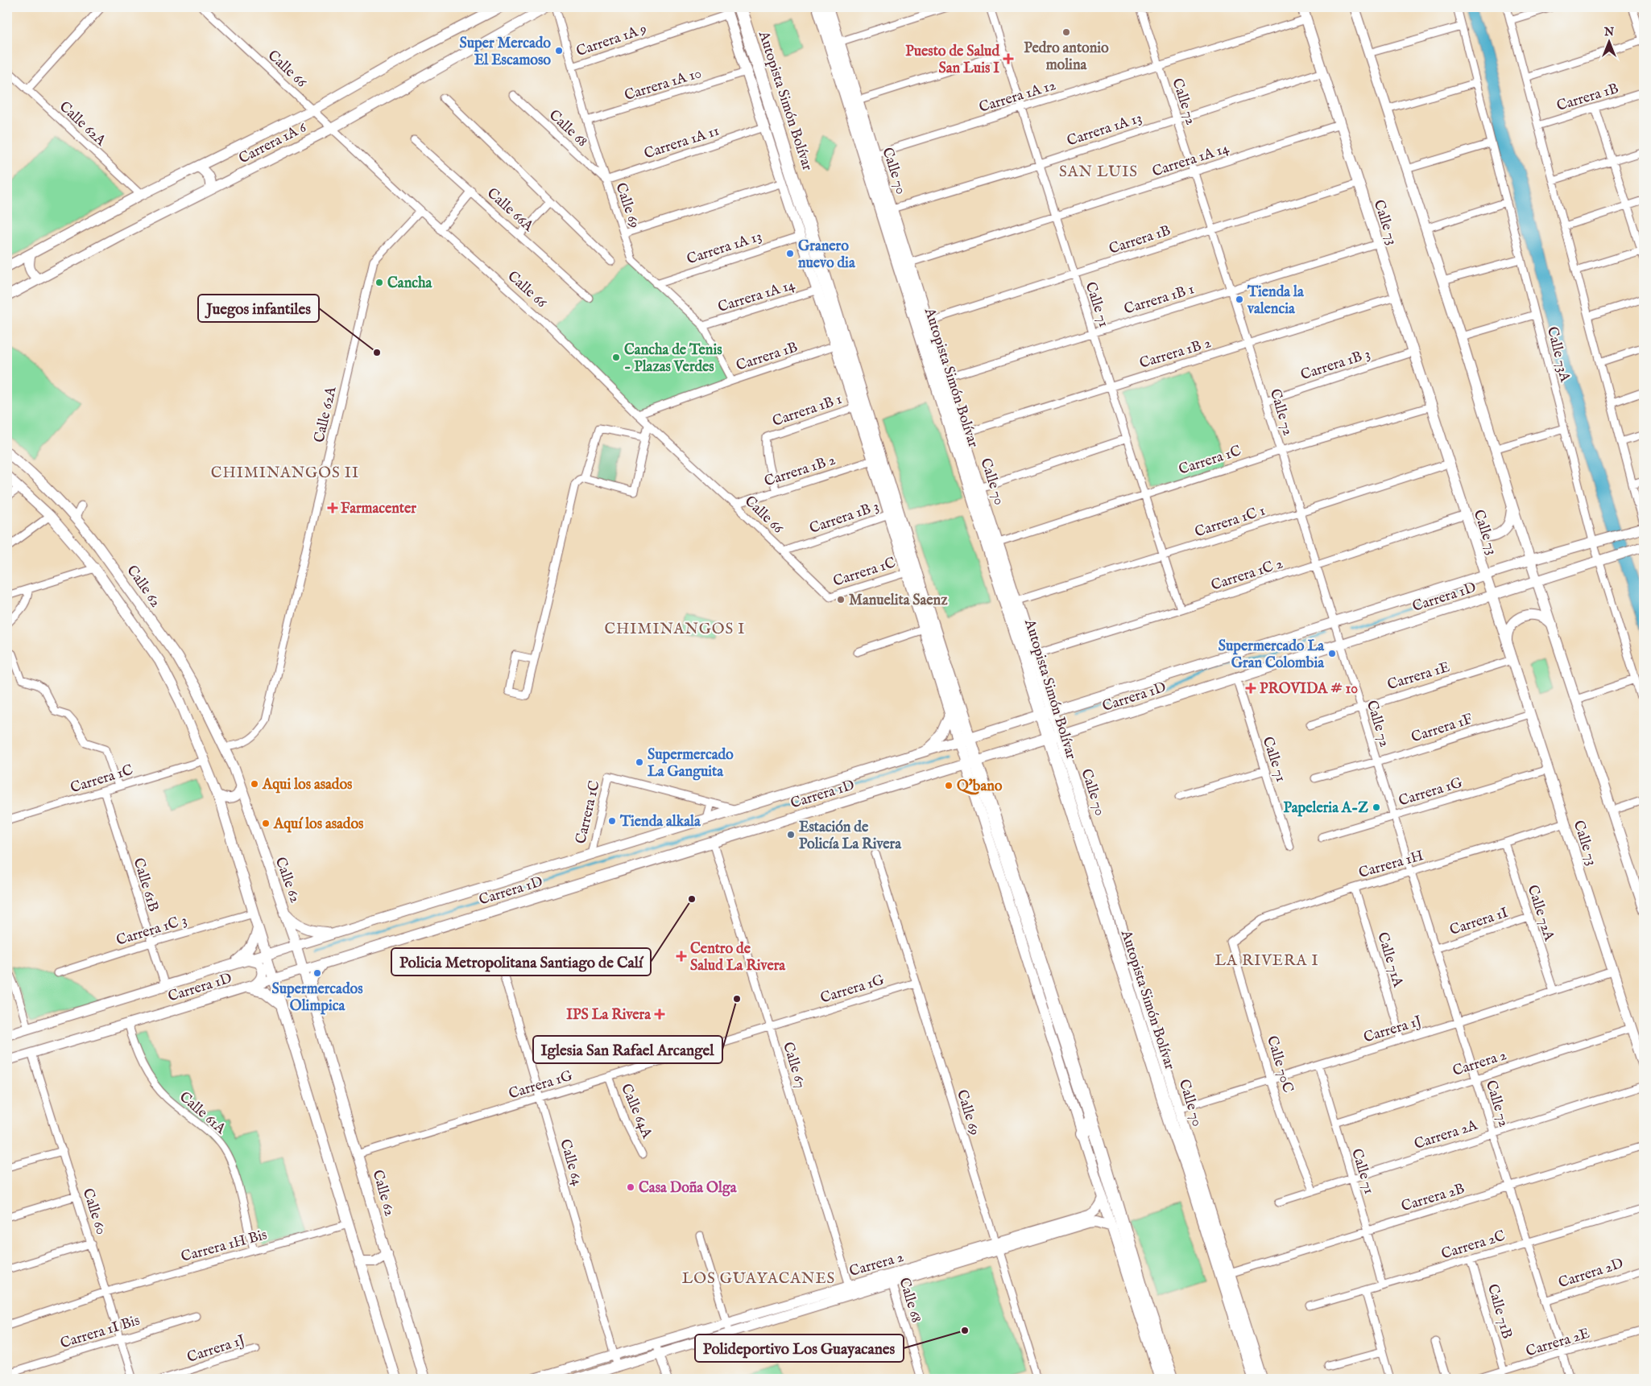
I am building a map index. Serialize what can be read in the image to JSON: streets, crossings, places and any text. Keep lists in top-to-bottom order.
{
  "streets": {
    "highway": ["Autopista Simón Bolívar"],
    "street": [
      "Carrera 1A 9",
      "Calle 66",
      "Carrera 1A 10",
      "Carrera 1A 12",
      "Carrera 1B",
      "Calle 72",
      "Calle 62A",
      "Calle 68",
      "Carrera 1A 13",
      "Carrera 1A 11",
      "Carrera 1A 6",
      "Carrera 1A 14",
      "Calle 70",
      "Calle 69",
      "Calle 66A",
      "Calle 73",
      "Carrera 1B 1",
      "Calle 71",
      "Carrera 1B 2",
      "Calle 73A",
      "Carrera 1B 3",
      "Carrera 1C",
      "Carrera 1C 1",
      "Carrera 1C 2",
      "Calle 62",
      "Carrera 1D",
      "Carrera 1E",
      "Carrera 1F",
      "Carrera 1G",
      "Carrera 1H",
      "Calle 61B",
      "Calle 72A",
      "Carrera 1I",
      "Carrera 1C 3",
      "Calle 71A",
      "Carrera 1J",
      "Carrera 2",
      "Calle 70C",
      "Calle 67",
      "Calle 64A",
      "Calle 61A",
      "Carrera 2A",
      "Calle 64",
      "Carrera 2B",
      "Calle 60",
      "Carrera 2C",
      "Carrera 1H Bis",
      "Carrera 2D",
      "Calle 71B",
      "Carrera 1I Bis",
      "Carrera 2E"
    ]
  },
  "crossings": [
    ["Carrera 1A 9", "Autopista Simón Bolívar"],
    ["Carrera 1A 9", "Calle 69"],
    ["Calle 66", "Carrera 1B"],
    ["Calle 66", "Calle 62A"],
    ["Calle 66", "Carrera 1A 6"],
    ["Calle 66", "Carrera 1B 2"],
    ["Calle 66", "Carrera 1B 3"],
    ["Calle 66", "Carrera 1C"],
    ["Carrera 1A 10", "Calle 69"],
    ["Carrera 1A 12", "Calle 72"],
    ["Carrera 1A 12", "Calle 70"],
    ["Carrera 1A 12", "Calle 73"],
    ["Carrera 1A 12", "Calle 71"],
    ["Carrera 1B", "Calle 72"],
    ["Carrera 1B", "Calle 70"],
    ["Carrera 1B", "Calle 69"],
    ["Carrera 1B", "Calle 73"],
    ["Carrera 1B", "Calle 71"],
    ["Autopista Simón Bolívar", "Carrera 1A 11"],
    ["Autopista Simón Bolívar", "Calle 70"],
    ["Autopista Simón Bolívar", "Carrera 1C"],
    ["Autopista Simón Bolívar", "Carrera 1D"],
    ["Calle 72", "Carrera 1A 13"],
    ["Calle 72", "Carrera 1A 14"],
    ["Calle 72", "Carrera 1B 1"],
    ["Calle 72", "Carrera 1B 2"],
    ["Calle 72", "Carrera 1B 3"],
    ["Calle 72", "Carrera 1C"],
    ["Calle 72", "Carrera 1C 1"],
    ["Calle 72", "Carrera 1C 2"],
    ["Calle 72", "Carrera 1D"],
    ["Calle 72", "Carrera 1E"],
    ["Calle 72", "Carrera 1F"],
    ["Calle 72", "Carrera 1G"],
    ["Calle 72", "Carrera 1H"],
    ["Calle 72", "Carrera 1I"],
    ["Calle 72", "Carrera 1J"],
    ["Calle 72", "Carrera 2"],
    ["Calle 72", "Carrera 2A"],
    ["Calle 72", "Carrera 2B"],
    ["Calle 72", "Carrera 2C"],
    ["Calle 72", "Carrera 2D"],
    ["Calle 72", "Carrera 2E"],
    ["Calle 62A", "Carrera 1A 6"],
    ["Calle 62A", "Calle 62"],
    ["Calle 68", "Carrera 1A 11"],
    ["Calle 68", "Calle 69"],
    ["Calle 68", "Carrera 2"],
    ["Carrera 1A 13", "Calle 70"],
    ["Carrera 1A 13", "Calle 69"],
    ["Carrera 1A 13", "Calle 73"],
    ["Carrera 1A 13", "Calle 71"],
    ["Carrera 1A 11", "Calle 69"],
    ["Carrera 1A 14", "Calle 70"],
    ["Carrera 1A 14", "Calle 69"],
    ["Carrera 1A 14", "Calle 73"],
    ["Carrera 1A 14", "Calle 71"],
    ["Calle 70", "Carrera 1B 1"],
    ["Calle 70", "Carrera 1B 2"],
    ["Calle 70", "Carrera 1C"],
    ["Calle 70", "Carrera 1C 1"],
    ["Calle 70", "Carrera 1C 2"],
    ["Calle 70", "Carrera 1D"],
    ["Calle 70", "Carrera 1J"],
    ["Calle 70", "Carrera 2B"],
    ["Calle 69", "Carrera 1G"],
    ["Calle 69", "Carrera 2"],
    ["Calle 73", "Carrera 1B 1"],
    ["Calle 73", "Carrera 1B 2"],
    ["Calle 73", "Carrera 1B 3"],
    ["Calle 73", "Carrera 1C"],
    ["Calle 73", "Carrera 1C 1"],
    ["Calle 73", "Carrera 1C 2"],
    ["Calle 73", "Carrera 1D"],
    ["Calle 73", "Carrera 1E"],
    ["Calle 73", "Carrera 1F"],
    ["Calle 73", "Carrera 1G"],
    ["Calle 73", "Carrera 1H"],
    ["Calle 73", "Carrera 1J"],
    ["Calle 73", "Carrera 2"],
    ["Carrera 1B 1", "Calle 71"],
    ["Carrera 1B 1", "Carrera 1B 2"],
    ["Calle 71", "Carrera 1B 2"],
    ["Calle 71", "Carrera 1C"],
    ["Calle 71", "Carrera 1C 1"],
    ["Calle 71", "Carrera 1C 2"],
    ["Calle 71", "Carrera 1D"],
    ["Calle 71", "Carrera 1J"],
    ["Calle 71", "Carrera 2"],
    ["Calle 71", "Carrera 2A"],
    ["Calle 71", "Carrera 2B"],
    ["Calle 71", "Carrera 2C"],
    ["Calle 73A", "Carrera 1D"],
    ["Carrera 1C", "Calle 62"],
    ["Carrera 1C", "Carrera 1D"],
    ["Carrera 1C", "Calle 61B"],
    ["Calle 62", "Carrera 1D"],
    ["Calle 62", "Carrera 1G"],
    ["Calle 62", "Carrera 1C 3"],
    ["Calle 62", "Carrera 1H Bis"],
    ["Carrera 1D", "Calle 61B"],
    ["Carrera 1D", "Calle 67"],
    ["Carrera 1D", "Calle 61A"],
    ["Carrera 1D", "Calle 60"],
    ["Carrera 1G", "Calle 67"],
    ["Carrera 1G", "Calle 64A"],
    ["Carrera 1G", "Calle 64"],
    ["Carrera 1H", "Calle 72A"],
    ["Carrera 1H", "Calle 71A"],
    ["Carrera 1H", "Calle 70C"],
    ["Calle 61B", "Carrera 1C 3"],
    ["Calle 72A", "Carrera 1I"],
    ["Calle 72A", "Carrera 1J"],
    ["Calle 71A", "Carrera 1J"],
    ["Carrera 1J", "Calle 70C"],
    ["Carrera 2", "Calle 67"],
    ["Carrera 2", "Calle 64"],
    ["Calle 70C", "Carrera 2A"],
    ["Calle 61A", "Carrera 1H Bis"],
    ["Calle 60", "Carrera 1H Bis"],
    ["Calle 60", "Carrera 1I Bis"],
    ["Carrera 2C", "Calle 71B"],
    ["Calle 71B", "Carrera 2E"]
  ],
  "districts": [
    "SAN LUIS",
    "CHIMINANGOS II",
    "CHIMINANGOS I",
    "LA RIVERA I",
    "LOS GUAYACANES"
  ],
  "places": {
    "other": [
      "Pedro antonio molina",
      "Super Mercado El Escamoso",
      "Granero nuevo dia",
      "Cancha",
      "Tienda la valencia",
      "Juegos infantiles",
      "Cancha de Tenis - Plazas Verdes",
      "Manuelita Saenz",
      "Supermercado La Gran Colombia",
      "Supermercado La Ganguita",
      "Aqui los asados",
      "Q'bano",
      "Papeleria A-Z",
      "Tienda alkala",
      "Aquí los asados",
      "Estación de Policía La Rivera",
      "Policia Metropolitana Santiago de Calí",
      "Supermercados Olimpica",
      "Iglesia San Rafael Arcangel",
      "Casa Doña Olga",
      "Polideportivo Los Guayacanes"
    ],
    "health": [
      "Puesto de Salud San Luis I",
      "Farmacenter",
      "PROVIDA # 10",
      "Centro de Salud La Rivera",
      "IPS La Rivera"
    ]
  },
  "north": "top"
}
